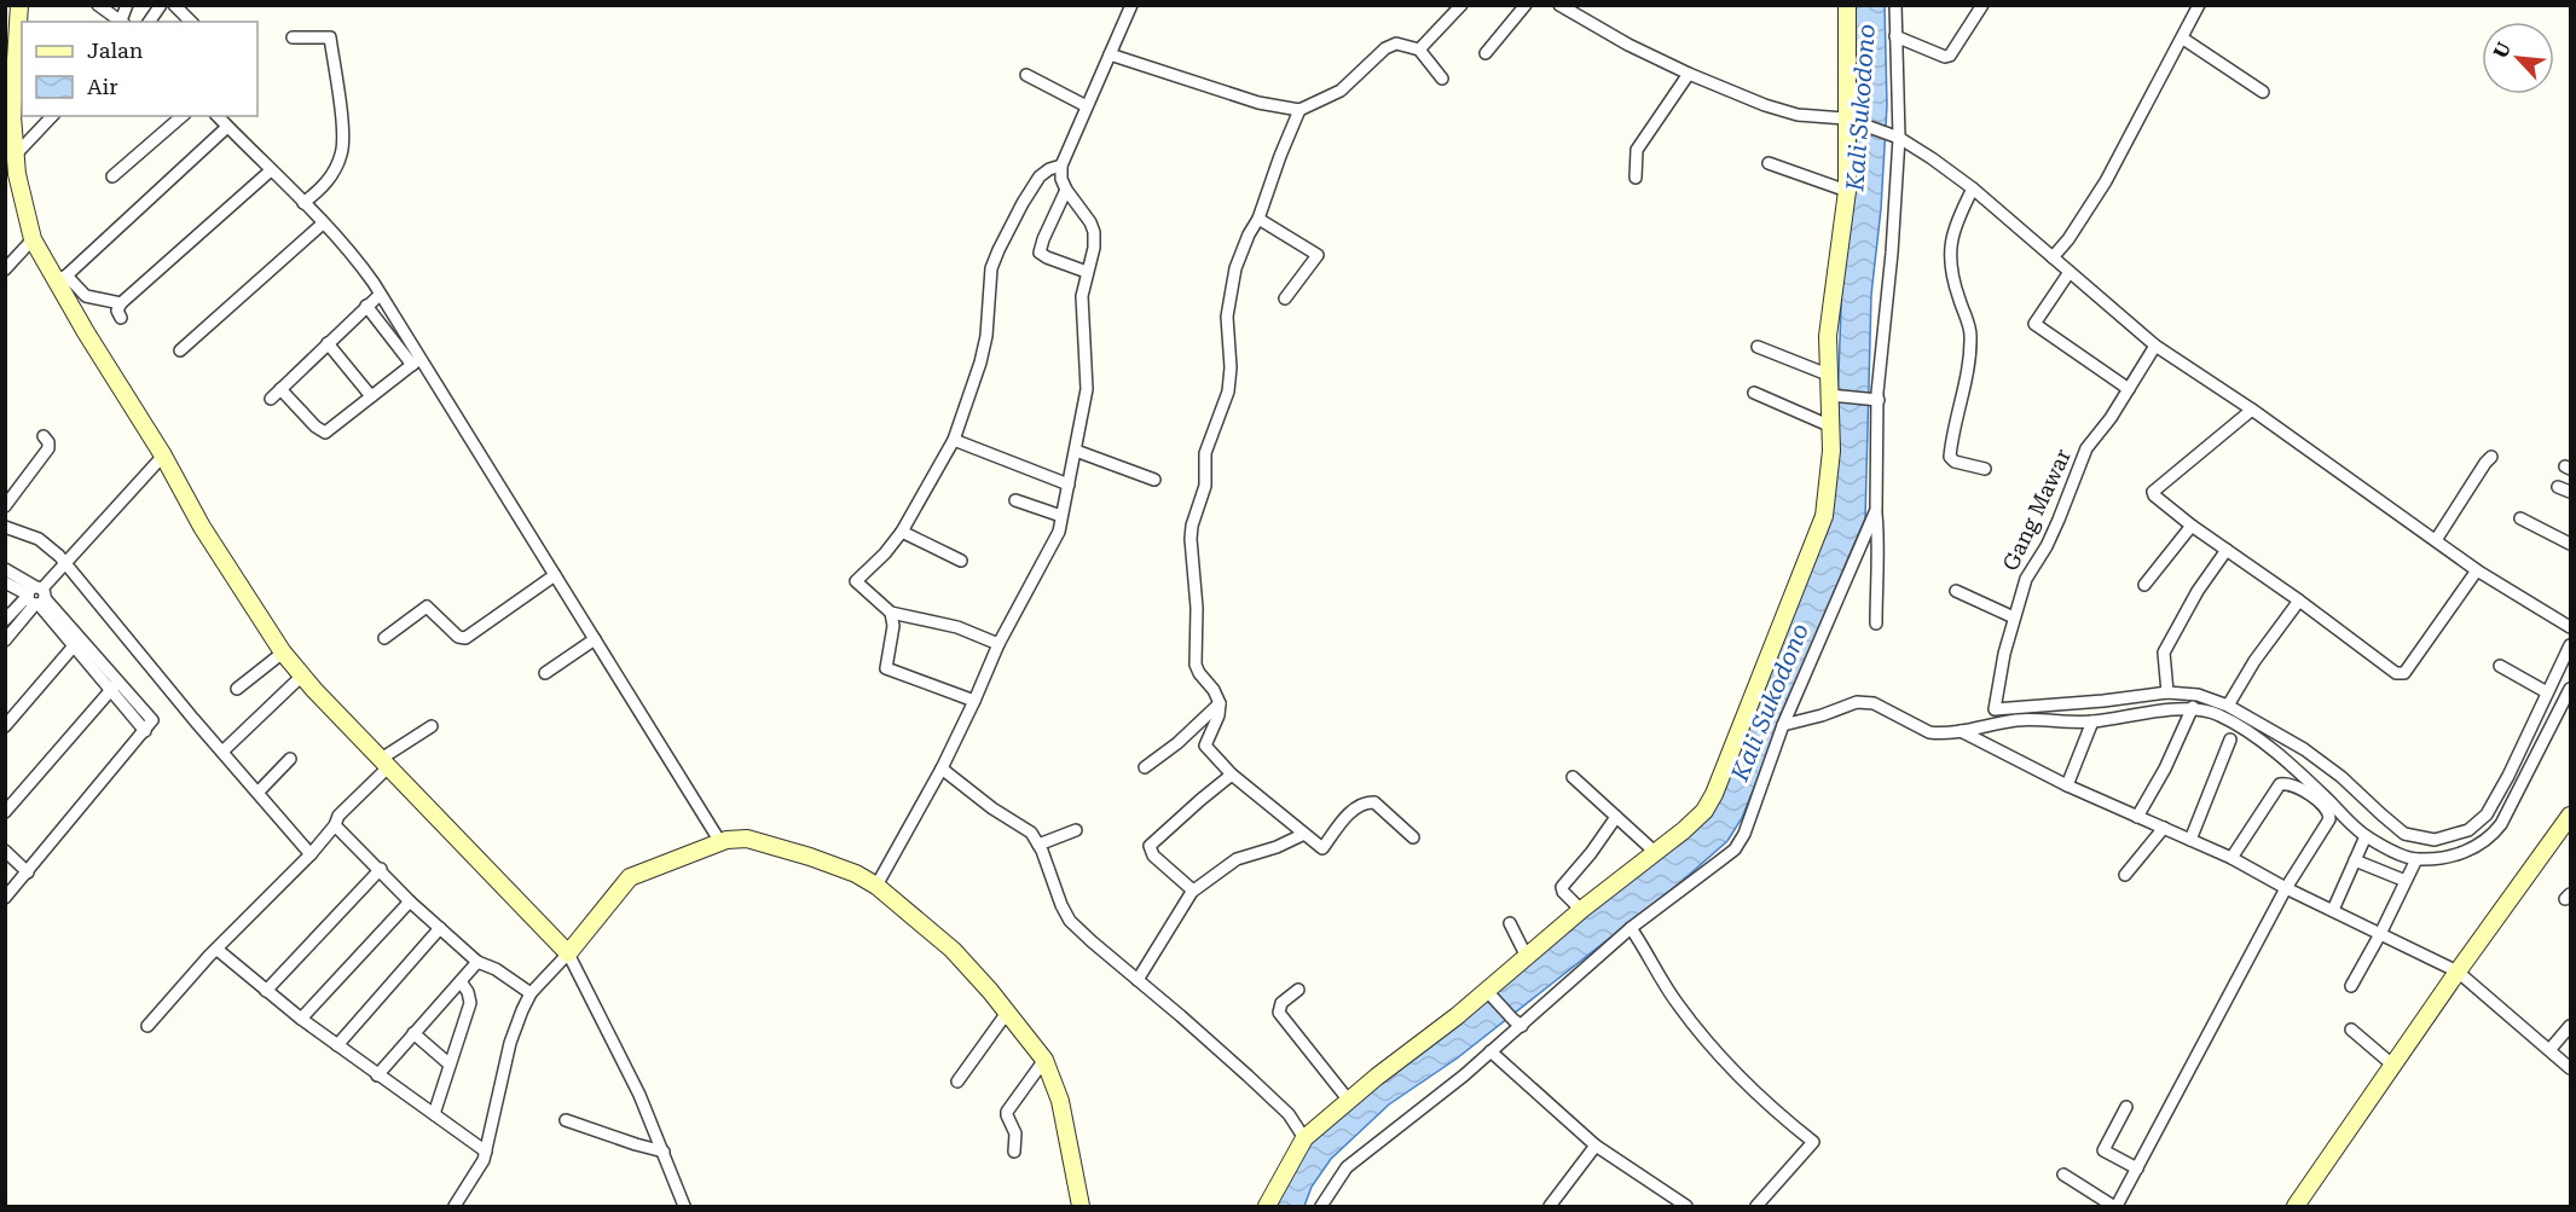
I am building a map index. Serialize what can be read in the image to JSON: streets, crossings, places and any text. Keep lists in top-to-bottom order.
{
  "streets": {
    "street": ["Gang Mawar"]
  },
  "water": ["Kali Sukodono"],
  "legend": ["Jalan", "Air"],
  "north": "top left"
}
